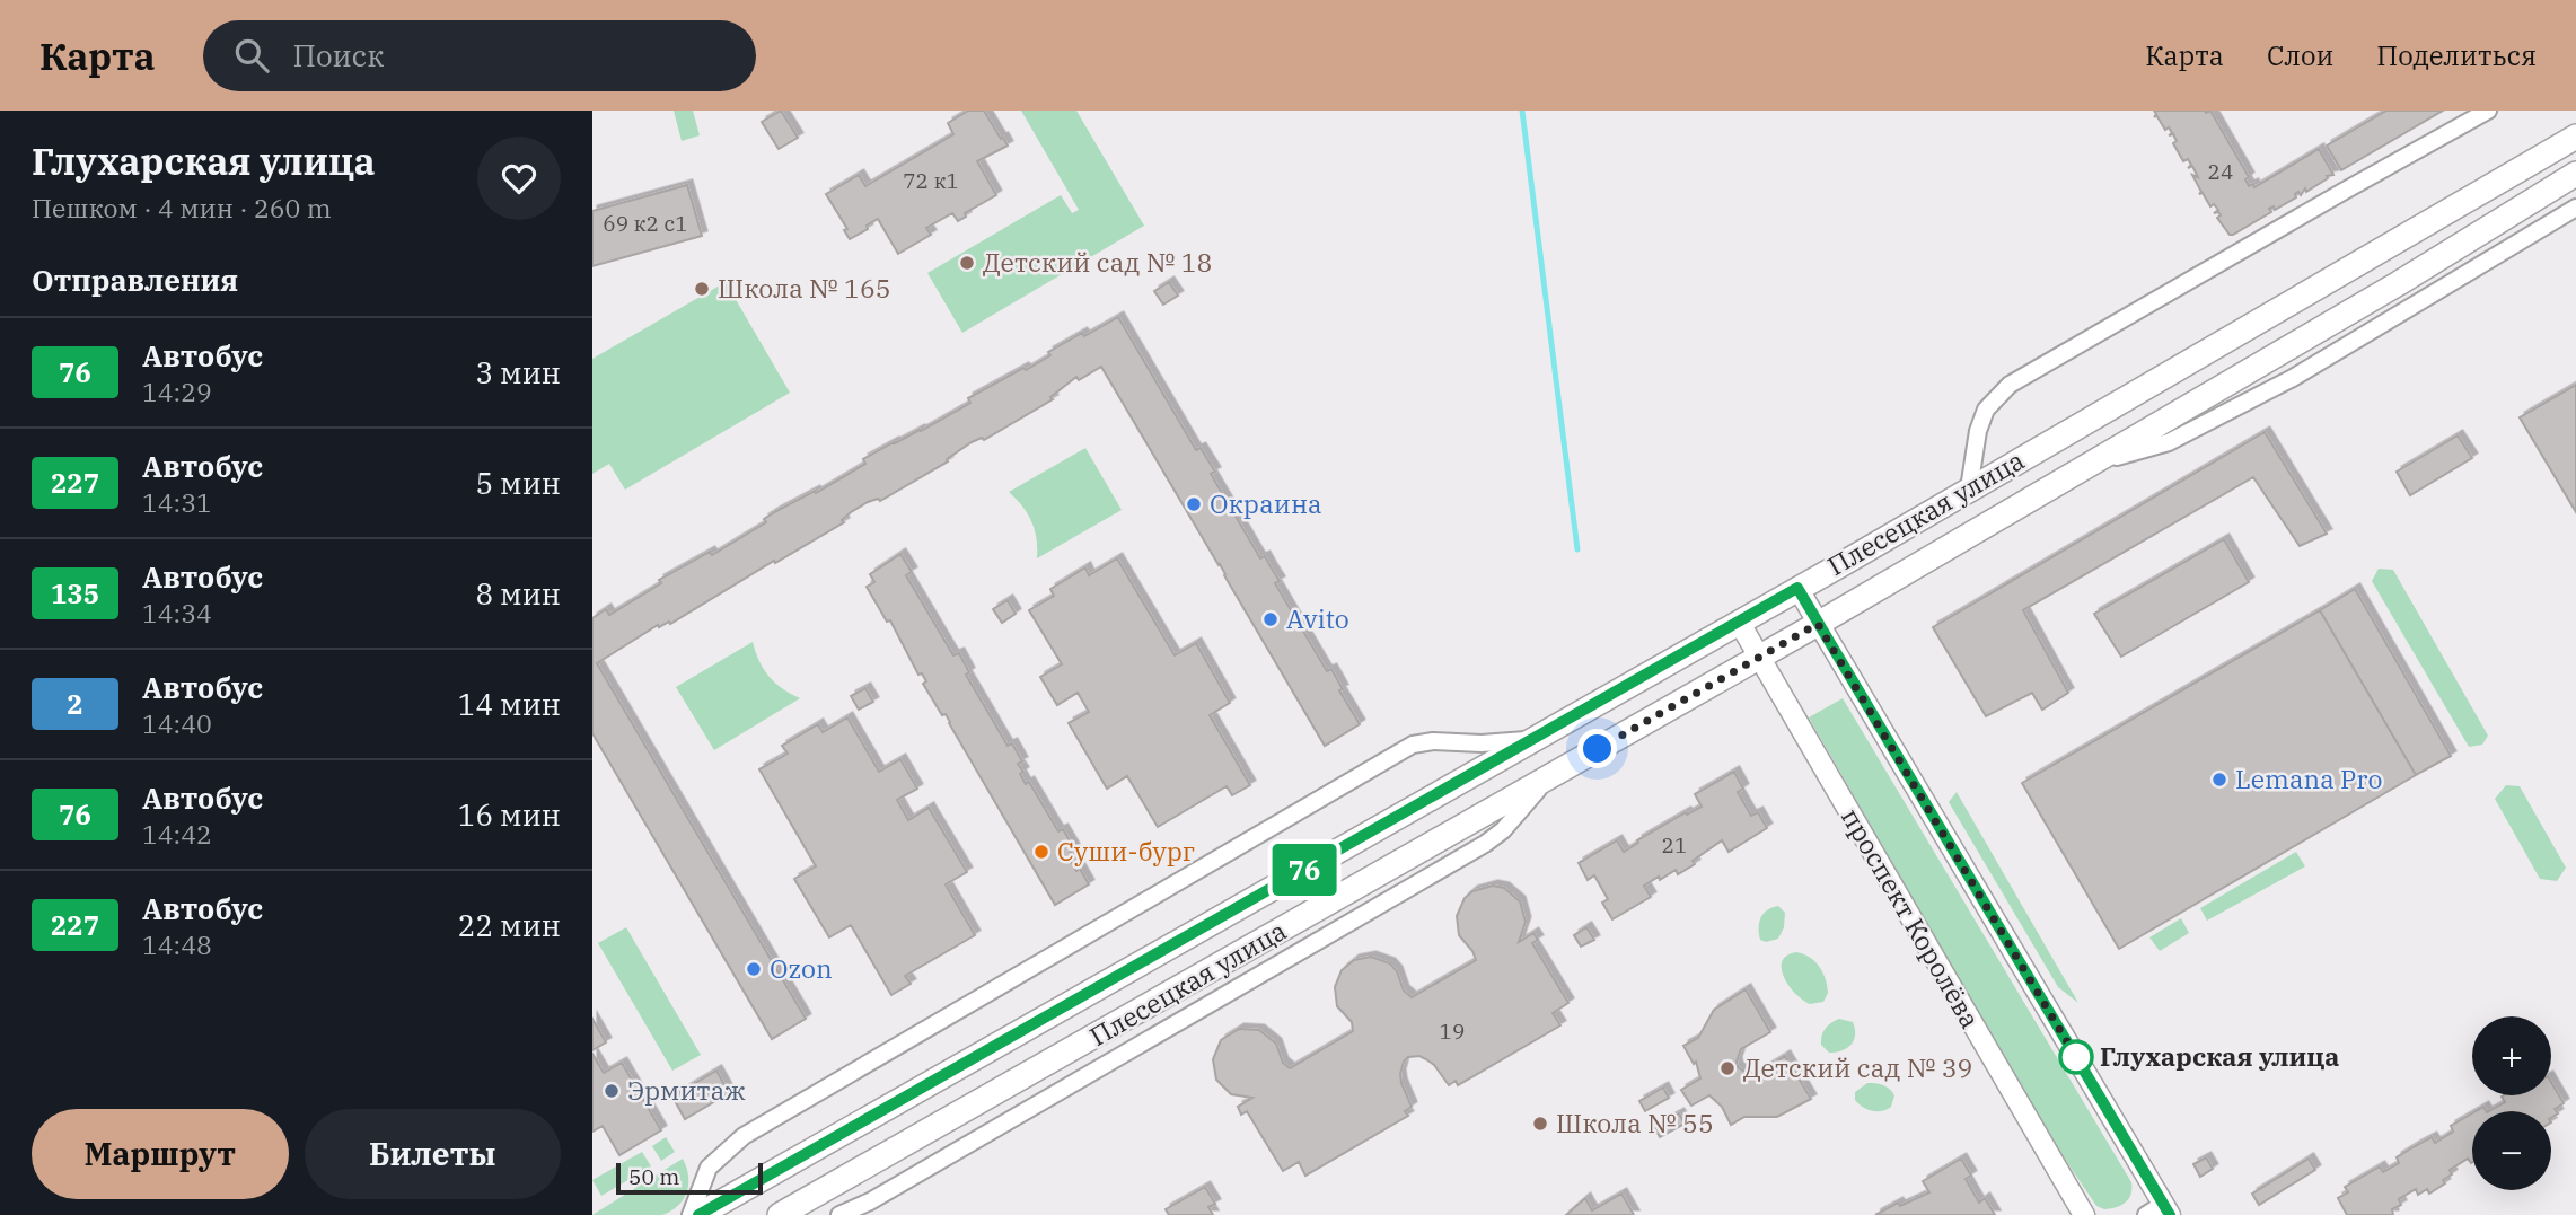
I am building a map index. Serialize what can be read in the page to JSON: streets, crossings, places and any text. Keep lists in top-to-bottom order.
{
  "streets": {
    "main road": ["Плесецкая улица"],
    "street": ["проспект Королёва"]
  },
  "crossings": [
    ["Плесецкая улица", "проспект Королёва"]
  ],
  "places": [
    "Детский сад № 18",
    "Школа № 165",
    "Окраина",
    "Avito",
    "Lemana Pro",
    "Суши-бург",
    "Ozon",
    "Глухарская улица",
    "Детский сад № 39",
    "Эрмитаж",
    "Школа № 55"
  ],
  "lines": ["bus line 76"],
  "house_numbers": [
    "24",
    "72 к1",
    "69 к2 с1",
    "21",
    "19"
  ],
  "scale_bar": "50 m",
  "page": {
    "header": "Карта",
    "search": "Поиск",
    "nav": ["Карта", "Слои", "Поделиться"],
    "heading": [
      ["Глухарская улица", "Пешком · 4 мин · 260 m"],
      "Отправления"
    ],
    "on_map": "76",
    "list": [
      {
        "mark": "76",
        "name": "Автобус",
        "note": "14:29",
        "value": "3 мин"
      },
      {
        "mark": "227",
        "name": "Автобус",
        "note": "14:31",
        "value": "5 мин"
      },
      {
        "mark": "135",
        "name": "Автобус",
        "note": "14:34",
        "value": "8 мин"
      },
      {
        "mark": "2",
        "name": "Автобус",
        "note": "14:40",
        "value": "14 мин"
      },
      {
        "mark": "76",
        "name": "Автобус",
        "note": "14:42",
        "value": "16 мин"
      },
      {
        "mark": "227",
        "name": "Автобус",
        "note": "14:48",
        "value": "22 мин"
      }
    ],
    "map_buttons": ["+", "−"],
    "buttons": ["Маршрут", "Билеты"],
    "scale": "50 m"
  }
}
